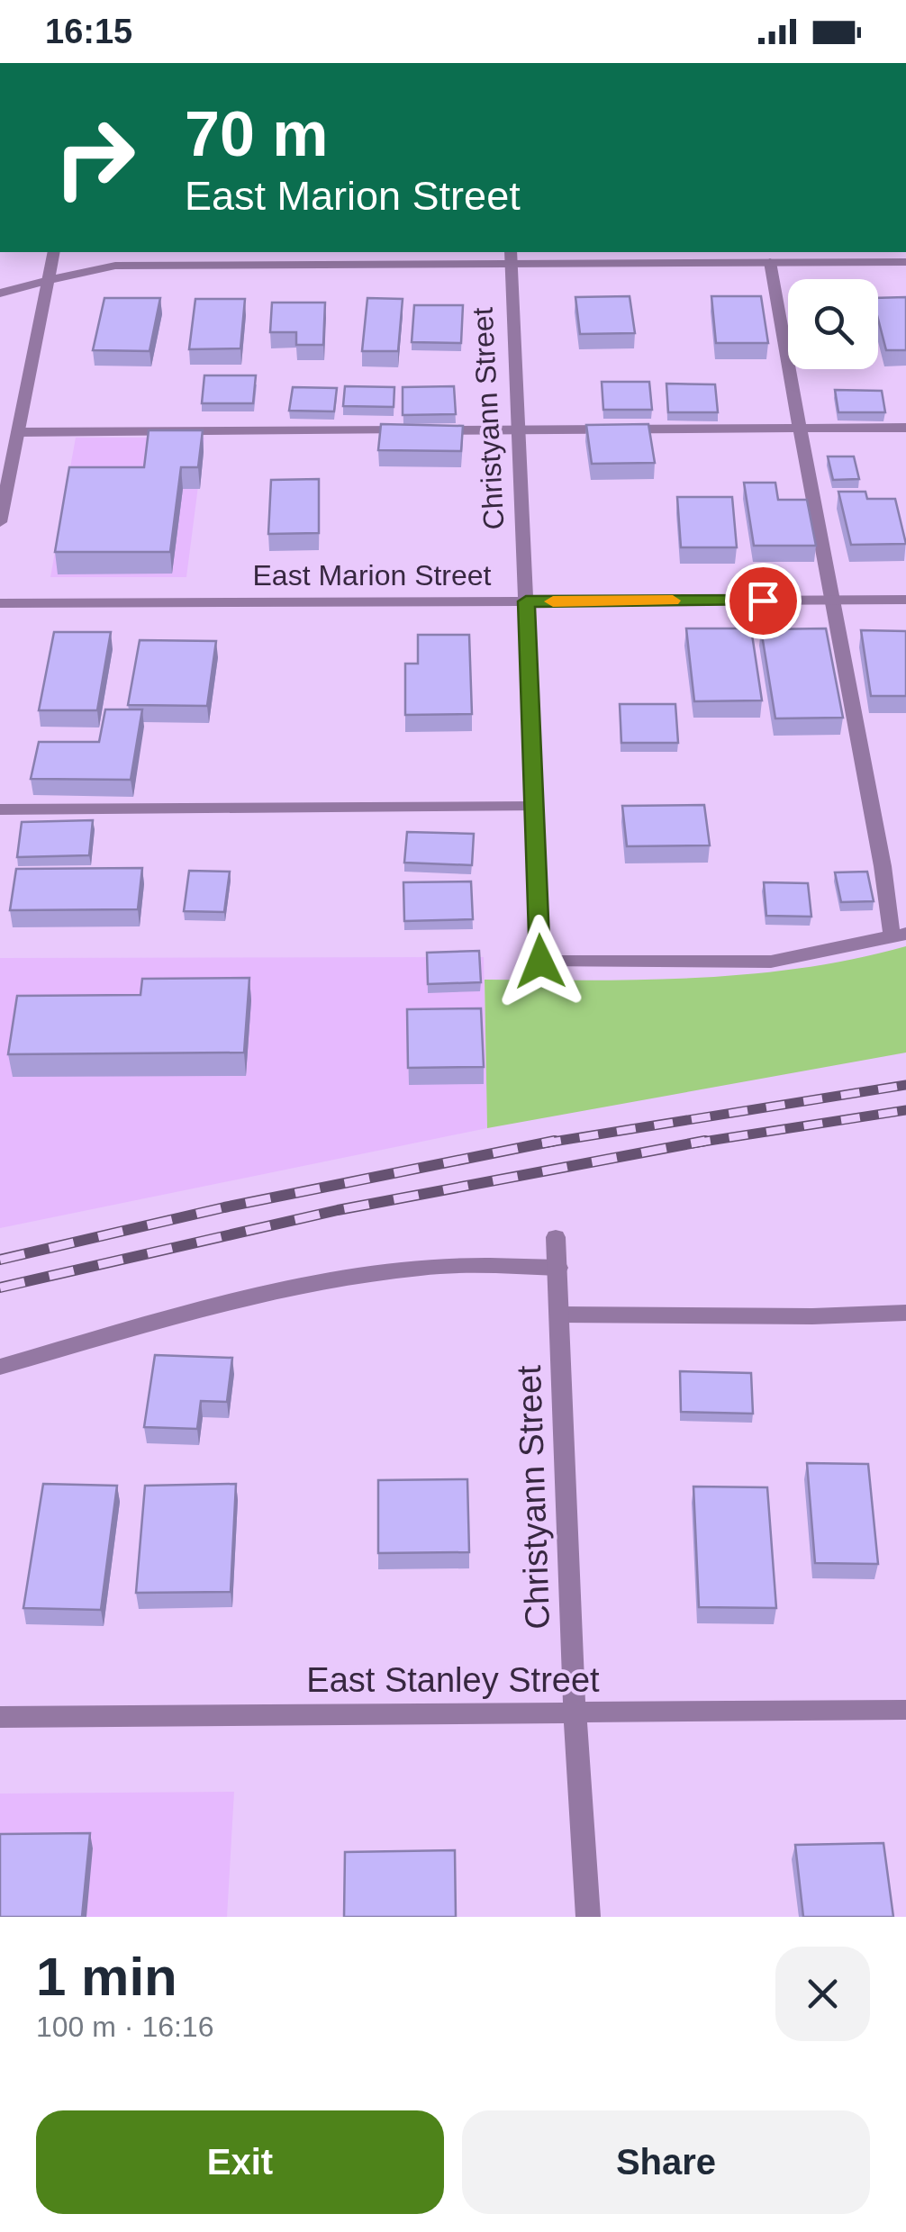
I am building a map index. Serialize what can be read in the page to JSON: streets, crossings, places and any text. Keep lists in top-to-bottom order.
{
  "streets": {
    "street": ["Christyann Street", "East Marion Street", "East Stanley Street"]
  },
  "crossings": [
    ["Christyann Street", "East Marion Street"],
    ["Christyann Street", "East Stanley Street"]
  ],
  "page": {
    "status": "16:15",
    "turn": ["70 m", "East Marion Street"],
    "heading": ["1 min", "100 m · 16:16"],
    "buttons": ["Exit", "Share"]
  }
}
